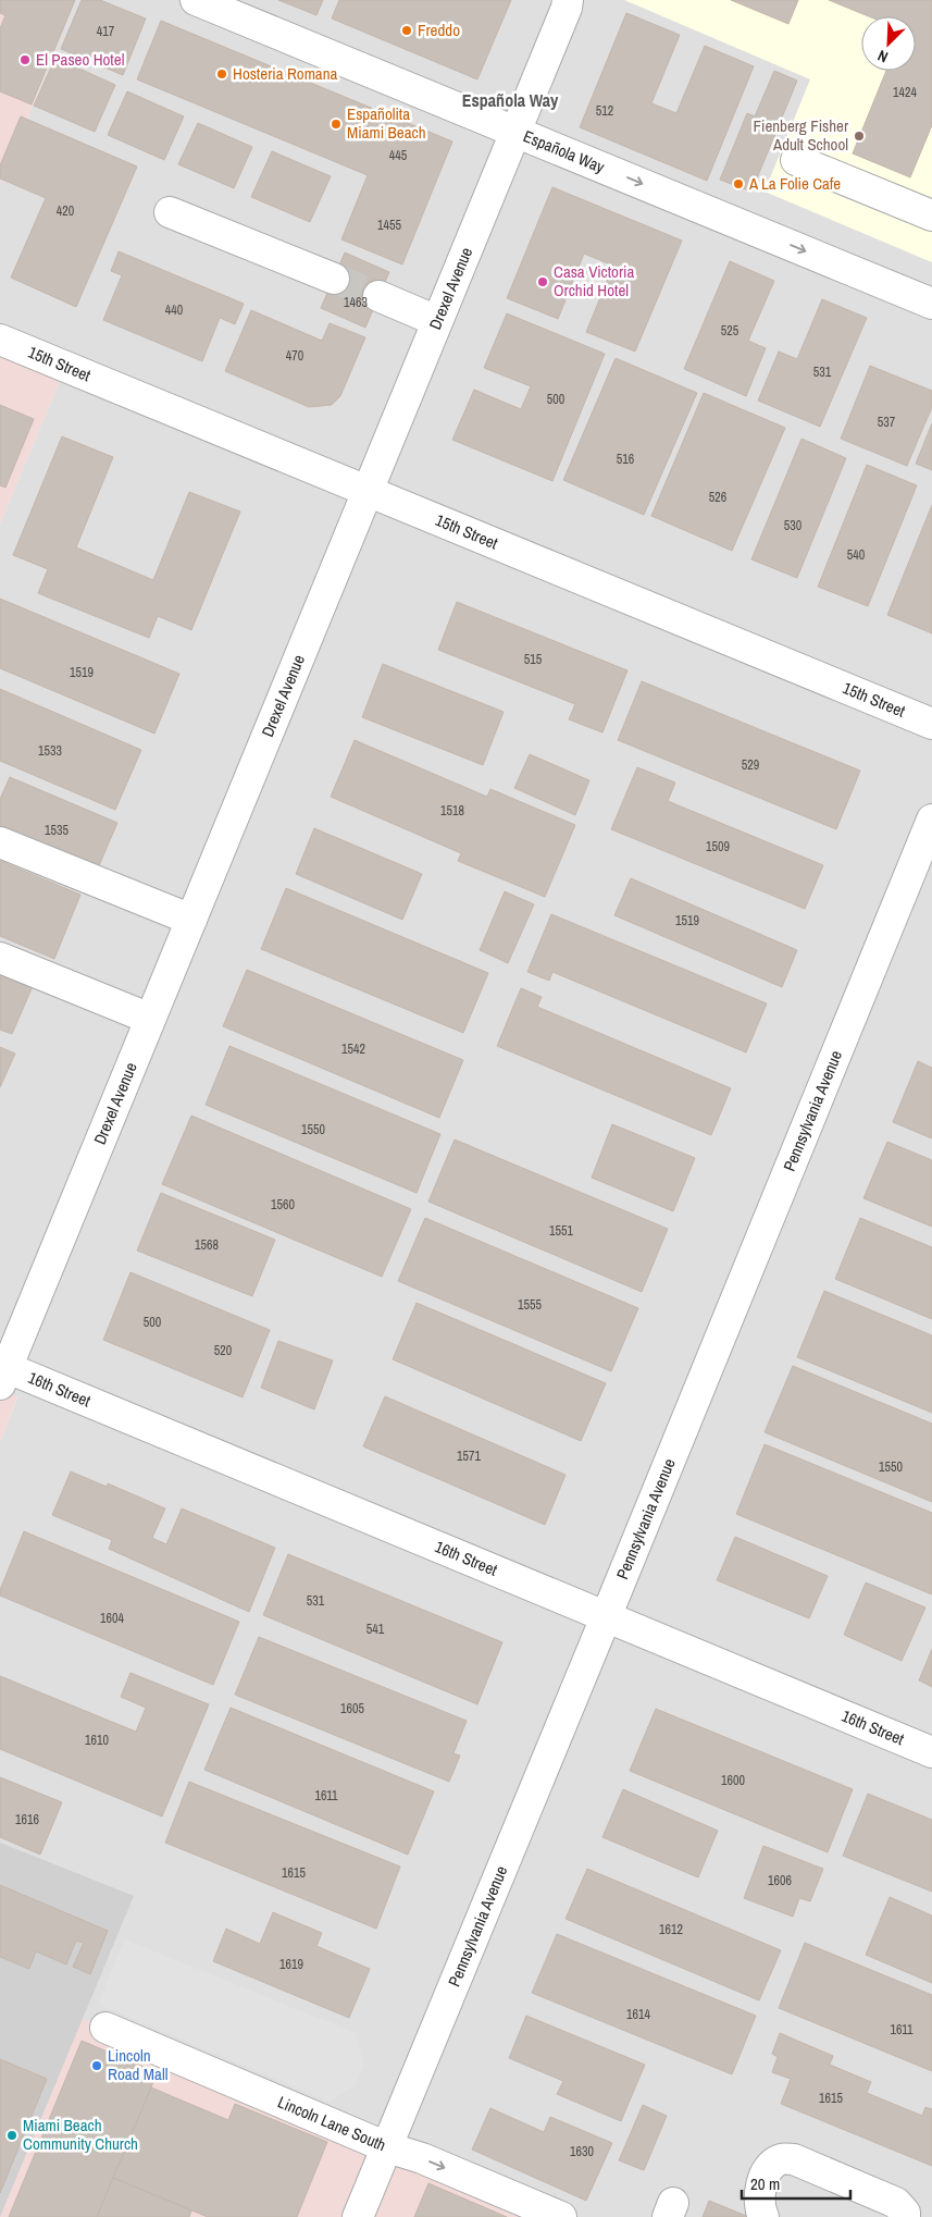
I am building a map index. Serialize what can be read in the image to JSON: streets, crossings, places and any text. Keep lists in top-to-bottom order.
{
  "streets": {
    "street": [
      "Española Way",
      "Drexel Avenue",
      "15th Street",
      "Pennsylvania Avenue",
      "16th Street",
      "Lincoln Lane South"
    ]
  },
  "crossings": [
    ["Española Way", "Drexel Avenue"],
    ["Drexel Avenue", "15th Street"],
    ["Drexel Avenue", "16th Street"],
    ["Pennsylvania Avenue", "16th Street"],
    ["Pennsylvania Avenue", "Lincoln Lane South"]
  ],
  "one_way": ["Lincoln Lane South"],
  "districts": ["Española Way"],
  "places": [
    "Freddo",
    "El Paseo Hotel",
    "Hosteria Romana",
    "Españolita Miami Beach",
    "Fienberg Fisher Adult School",
    "A La Folie Cafe",
    "Casa Victoria Orchid Hotel",
    "Lincoln Road Mall",
    "Miami Beach Community Church"
  ],
  "house_numbers": [
    "417",
    "1424",
    "512",
    "445",
    "420",
    "1455",
    "1463",
    "440",
    "525",
    "470",
    "531",
    "500",
    "537",
    "516",
    "526",
    "530",
    "540",
    "515",
    "1519",
    "1533",
    "529",
    "1518",
    "1535",
    "1509",
    "1519",
    "1542",
    "1550",
    "1560",
    "1551",
    "1568",
    "1555",
    "500",
    "520",
    "1571",
    "1550",
    "531",
    "1604",
    "541",
    "1605",
    "1610",
    "1600",
    "1611",
    "1616",
    "1615",
    "1606",
    "1612",
    "1619",
    "1614",
    "1611",
    "1615",
    "1630"
  ],
  "scale_bar": "20 m",
  "north": "bottom left"
}
